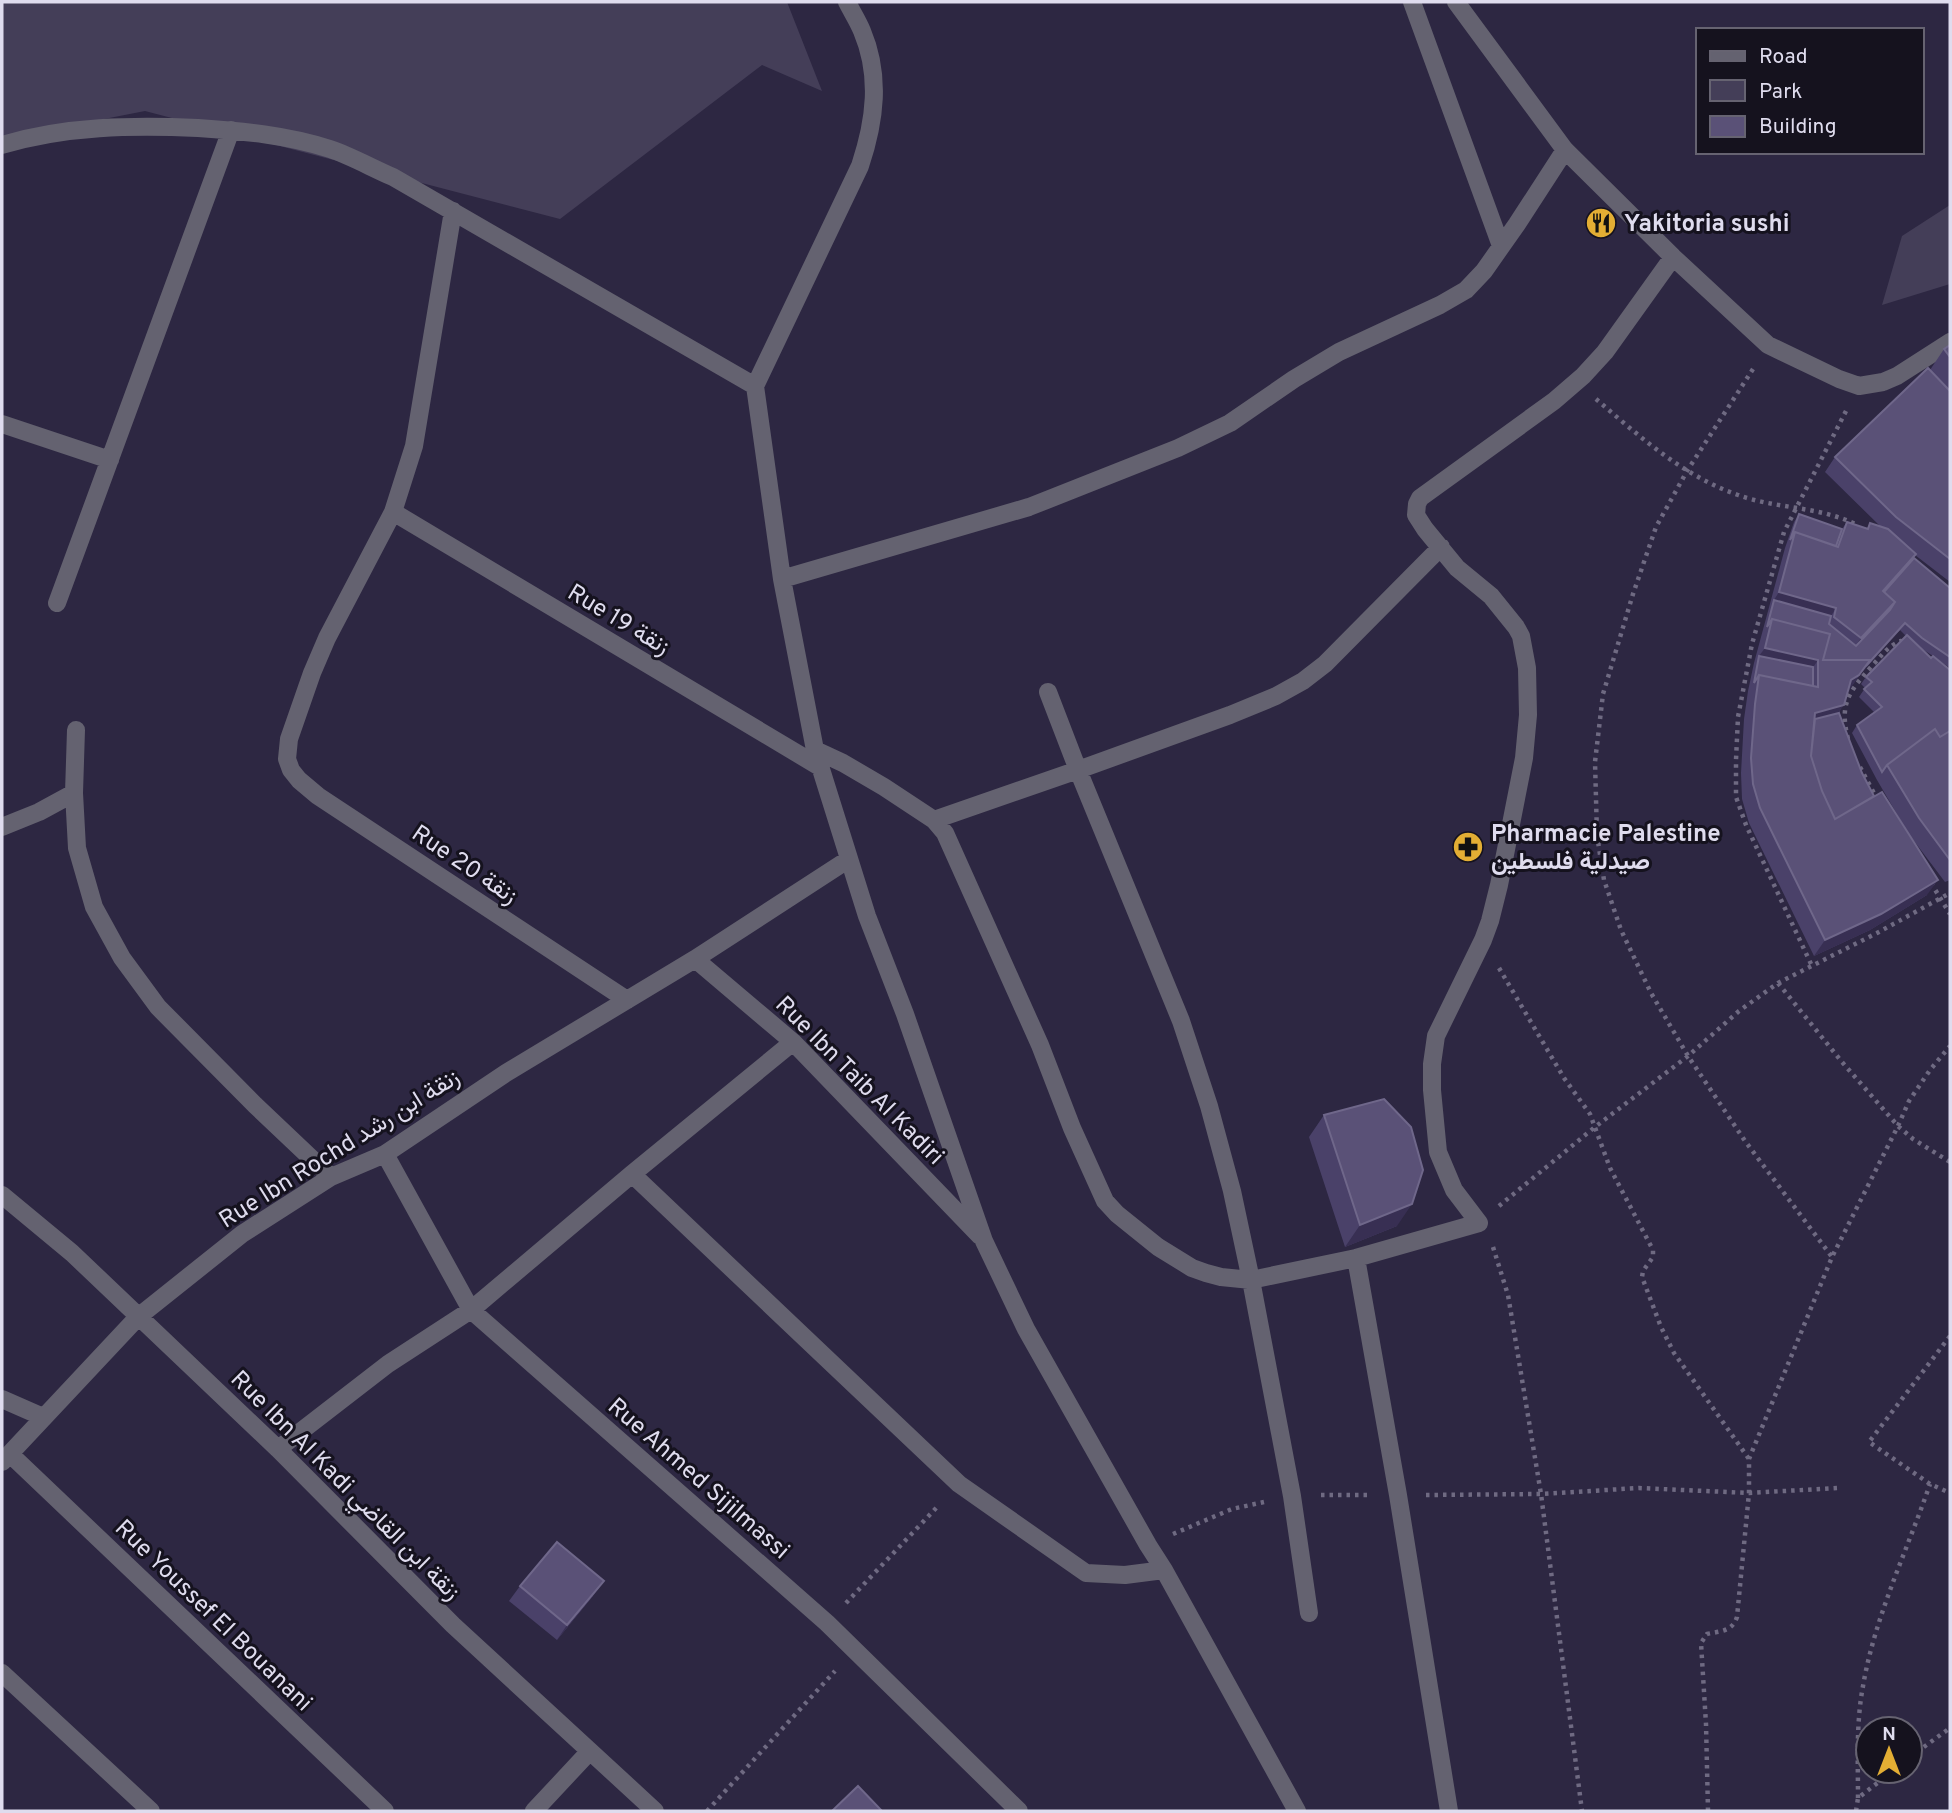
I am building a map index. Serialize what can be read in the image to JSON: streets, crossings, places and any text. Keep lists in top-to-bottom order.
{
  "streets": {
    "street": [
      "Rue 19 زنقة",
      "Rue 20 زنقة",
      "Rue Ibn Taib Al Kadiri",
      "Rue Ibn Rochd زنقة ابن رشد",
      "Rue Ahmed Sijilmassi",
      "Rue Ibn Al Kadi زنقة ابن القاضي",
      "Rue Youssef El Bouanani"
    ]
  },
  "crossings": [
    ["Rue 19 زنقة", "Rue 20 زنقة"],
    ["Rue 20 زنقة", "Rue Ibn Rochd زنقة ابن رشد"],
    ["Rue Ibn Taib Al Kadiri", "Rue Ibn Rochd زنقة ابن رشد"],
    ["Rue Ibn Rochd زنقة ابن رشد", "Rue Ahmed Sijilmassi"],
    ["Rue Ibn Rochd زنقة ابن رشد", "Rue Ibn Al Kadi زنقة ابن القاضي"],
    ["Rue Ibn Rochd زنقة ابن رشد", "Rue Youssef El Bouanani"]
  ],
  "places": {
    "restaurant": ["Yakitoria sushi"],
    "pharmacy": ["Pharmacie Palestine صيدلية فلسطين"]
  },
  "legend": ["Road", "Park", "Building"],
  "north": "top"
}
